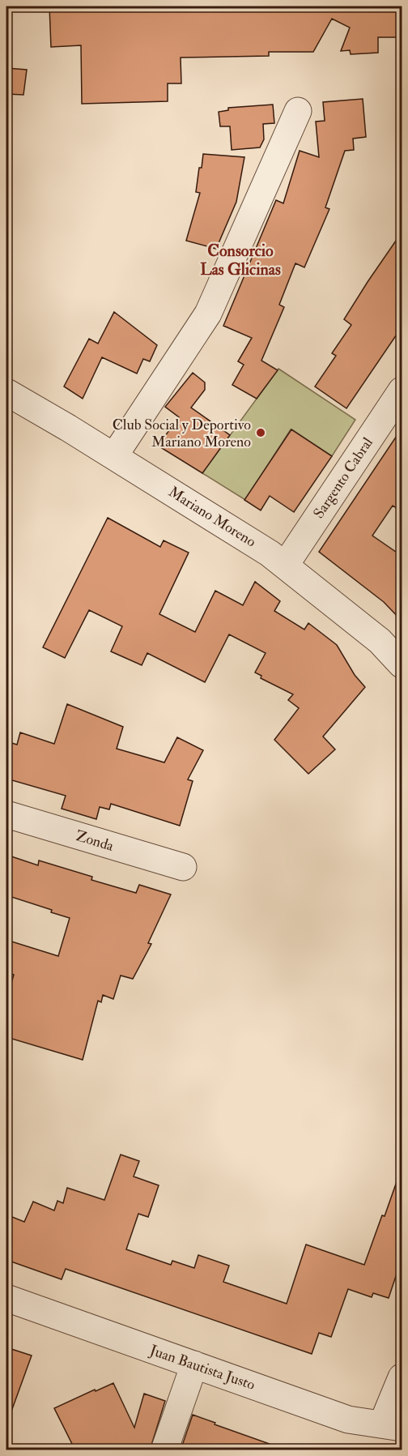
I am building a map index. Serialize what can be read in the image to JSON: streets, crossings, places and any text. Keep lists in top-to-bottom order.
{
  "streets": {
    "street": [
      "Sargento Cabral",
      "Mariano Moreno",
      "Zonda",
      "Juan Bautista Justo"
    ]
  },
  "crossings": [
    ["Sargento Cabral", "Mariano Moreno"]
  ],
  "districts": ["Consorcio Las Glicinas"],
  "places": ["Club Social y Deportivo Mariano Moreno"]
}
